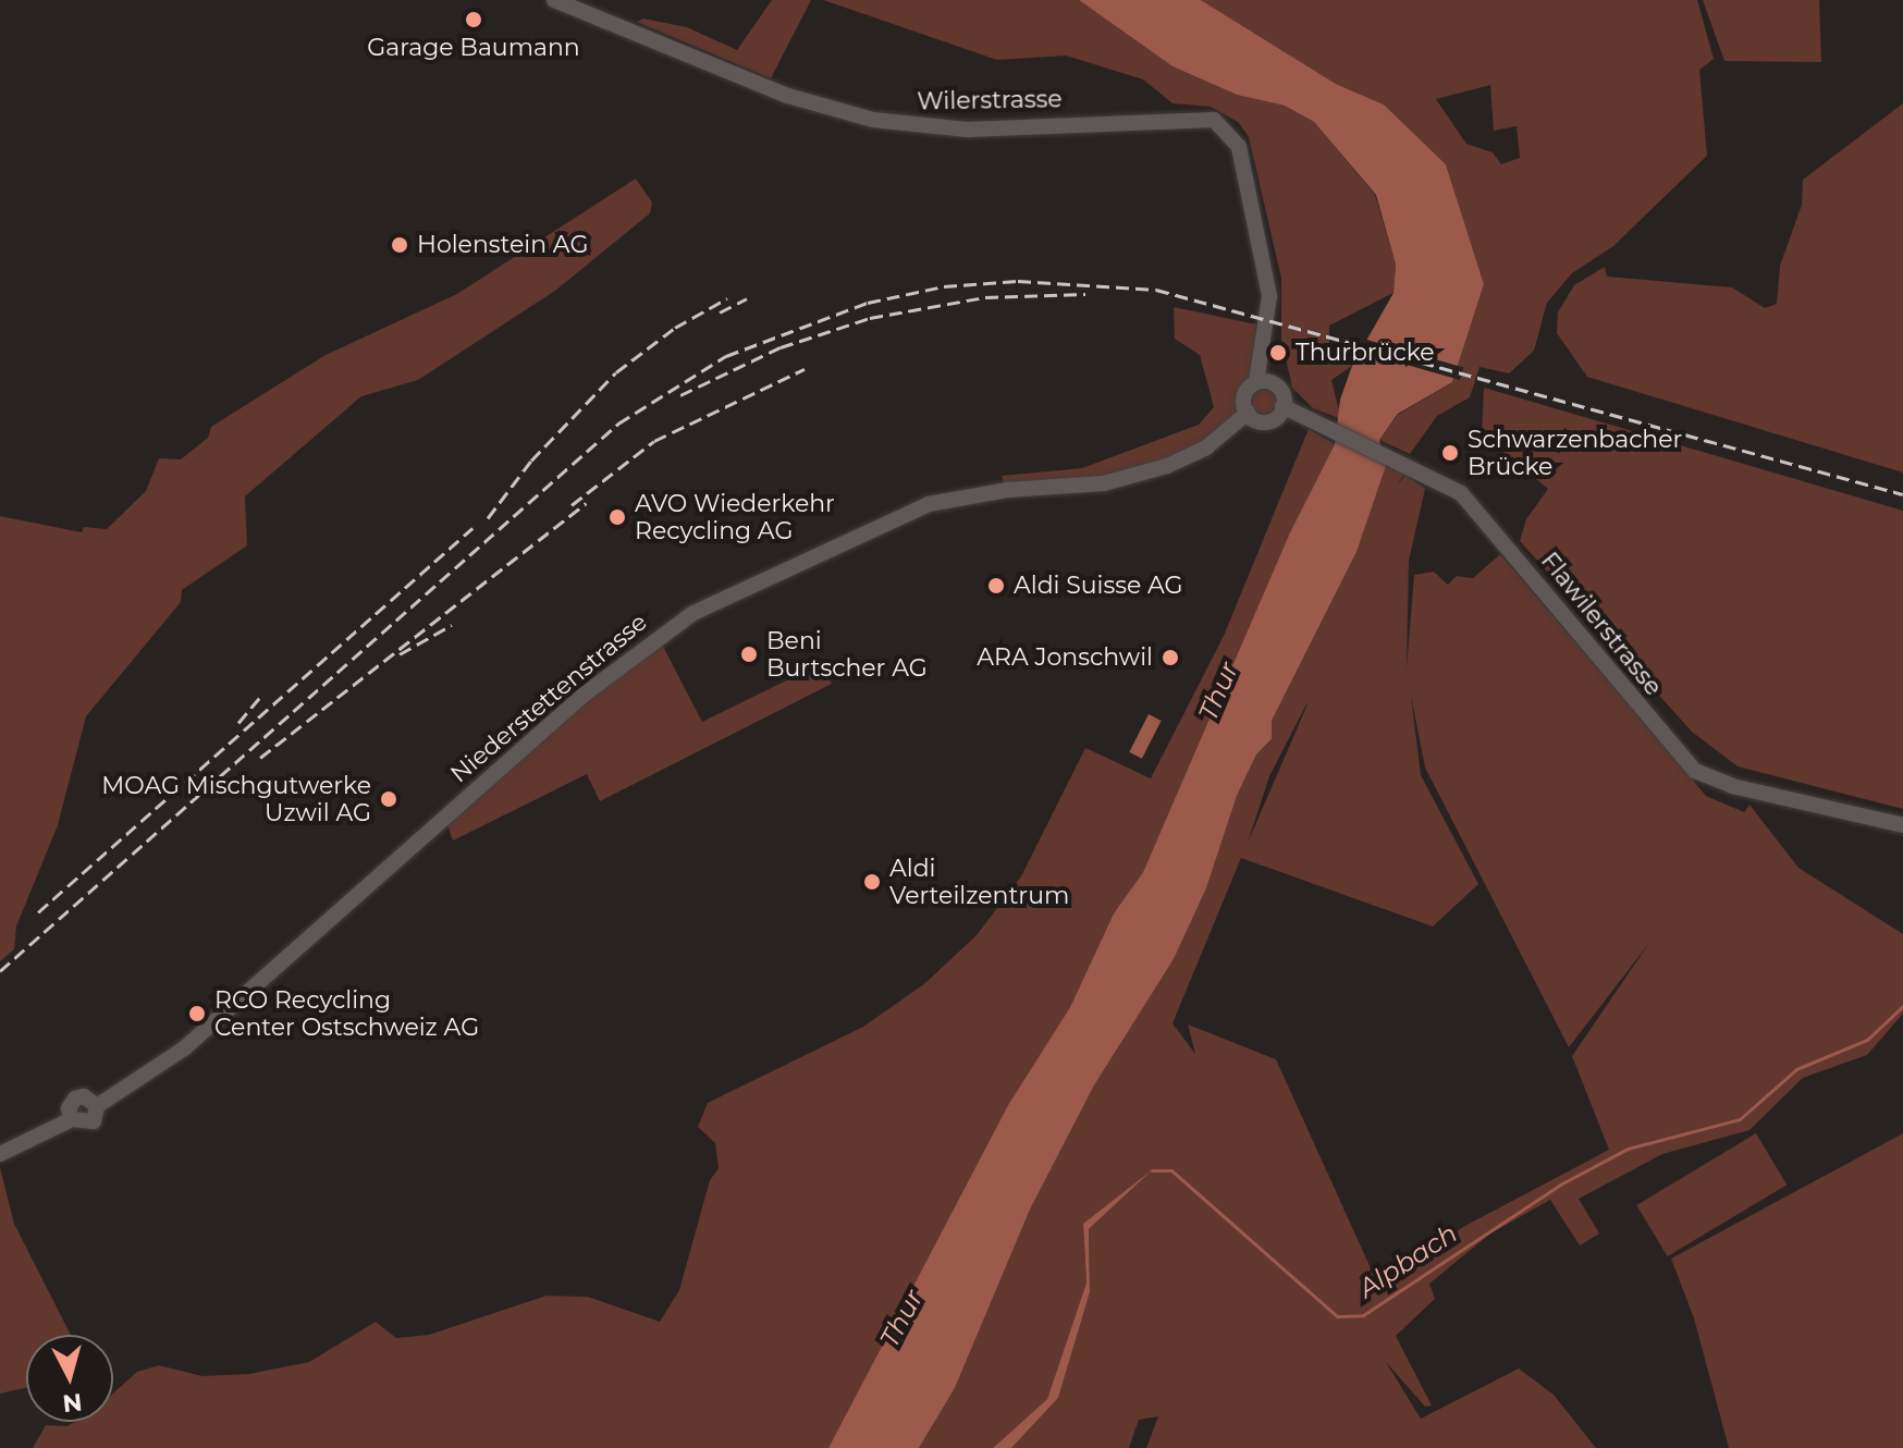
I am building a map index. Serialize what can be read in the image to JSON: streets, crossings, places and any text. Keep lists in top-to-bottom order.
{
  "streets": {
    "main road": ["Wilerstrasse", "Flawilerstrasse", "Niederstettenstrasse"]
  },
  "crossings": [
    ["Wilerstrasse", "Flawilerstrasse"],
    ["Wilerstrasse", "Niederstettenstrasse"],
    ["Flawilerstrasse", "Niederstettenstrasse"]
  ],
  "water": ["Thur", "Alpbach"],
  "places": [
    "Garage Baumann",
    "Holenstein AG",
    "Thurbrücke",
    "Schwarzenbacher Brücke",
    "AVO Wiederkehr Recycling AG",
    "Aldi Suisse AG",
    "Beni Burtscher AG",
    "ARA Jonschwil",
    "MOAG Mischgutwerke Uzwil AG",
    "Aldi Verteilzentrum",
    "RCO Recycling Center Ostschweiz AG"
  ],
  "north": "bottom"
}
